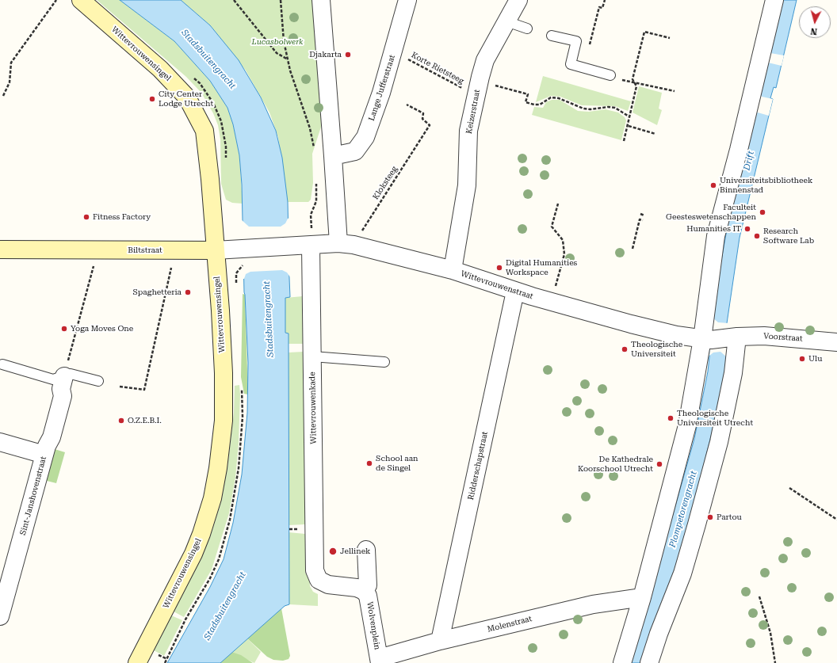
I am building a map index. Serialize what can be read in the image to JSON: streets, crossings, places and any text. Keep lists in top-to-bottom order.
{
  "streets": {
    "street": [
      "Wittevrouwensingel",
      "Lange Jufferstraat",
      "Keizerstraat",
      "Biltstraat",
      "Wittevrouwenstraat",
      "Voorstraat",
      "Wittevrouwenkade",
      "Ridderschapstraat",
      "Sint-Janshovenstraat",
      "Molenstraat",
      "Wolvenplein"
    ],
    "path": ["Korte Rietsteeg", "Kloksteeg"]
  },
  "crossings": [
    ["Wittevrouwensingel", "Biltstraat"],
    ["Korte Rietsteeg", "Lange Jufferstraat"],
    ["Korte Rietsteeg", "Keizerstraat"],
    ["Keizerstraat", "Wittevrouwenstraat"],
    ["Kloksteeg", "Wittevrouwenstraat"],
    ["Biltstraat", "Wittevrouwenstraat"],
    ["Wittevrouwenstraat", "Voorstraat"],
    ["Wittevrouwenstraat", "Wittevrouwenkade"],
    ["Wittevrouwenstraat", "Ridderschapstraat"],
    ["Wittevrouwenkade", "Wolvenplein"],
    ["Ridderschapstraat", "Molenstraat"],
    ["Molenstraat", "Wolvenplein"]
  ],
  "water": ["Stadsbuitengracht", "Drift", "Plompetorengracht"],
  "parks": ["Lucasbolwerk"],
  "places": [
    "Djakarta",
    "City Center Lodge Utrecht",
    "Universiteitsbibliotheek Binnenstad",
    "Faculteit Geesteswetenschappen",
    "Fitness Factory",
    "Humanities IT",
    "Research Software Lab",
    "Digital Humanities Workspace",
    "Spaghetteria",
    "Yoga Moves One",
    "Theologische Universiteit",
    "Ulu",
    "Theologische Universiteit Utrecht",
    "O.Z.E.B.I.",
    "School aan de Singel",
    "De Kathedrale Koorschool Utrecht",
    "Partou",
    "Jellinek"
  ],
  "north": "bottom"
}
